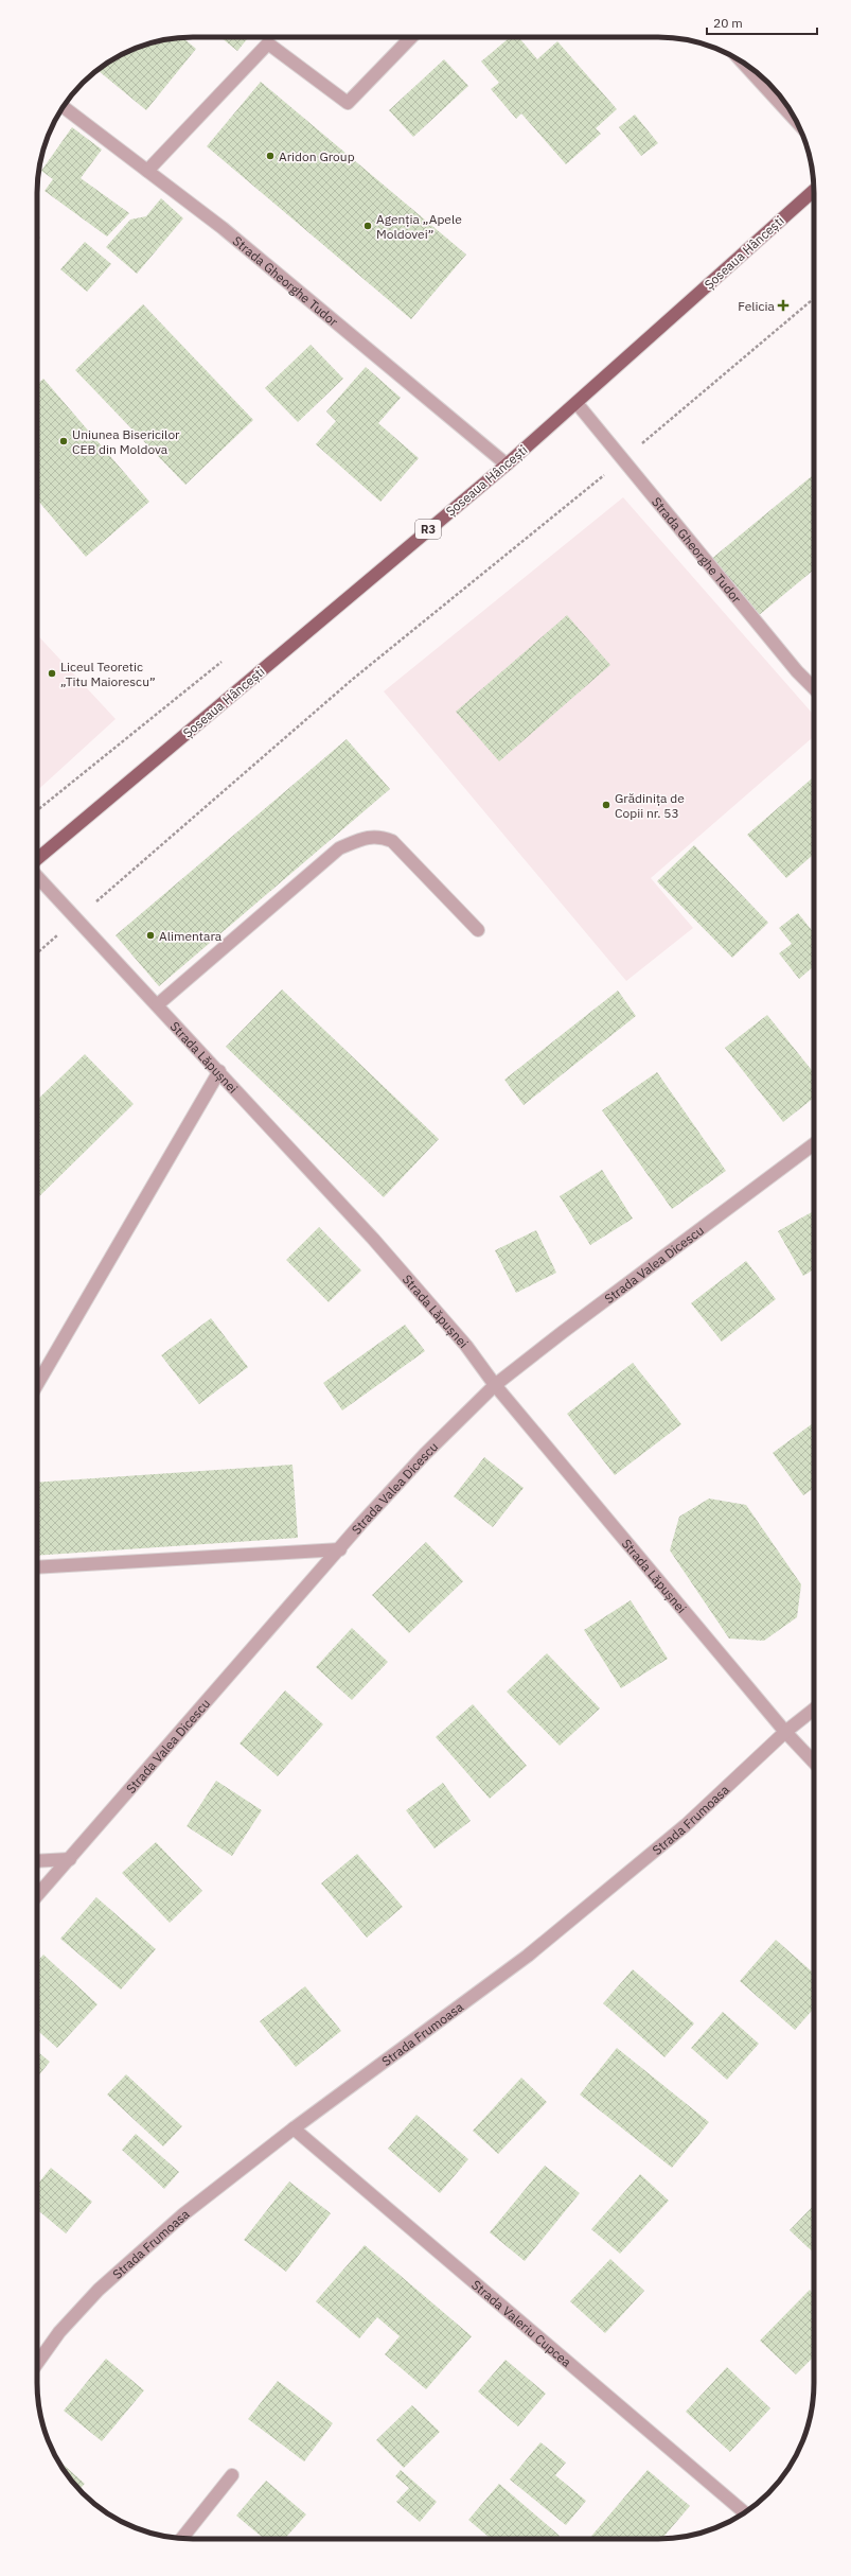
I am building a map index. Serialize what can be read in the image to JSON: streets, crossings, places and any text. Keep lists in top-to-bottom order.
{
  "streets": {
    "main road": ["Șoseaua Hâncești", "R3"],
    "street": [
      "Strada Gheorghe Tudor",
      "Strada Lăpușnei",
      "Strada Valea Dicescu",
      "Strada Frumoasa",
      "Strada Valeriu Cupcea"
    ]
  },
  "crossings": [
    ["Șoseaua Hâncești", "Strada Gheorghe Tudor"],
    ["Strada Lăpușnei", "Strada Valea Dicescu"],
    ["Strada Lăpușnei", "Strada Frumoasa"],
    ["Strada Frumoasa", "Strada Valeriu Cupcea"]
  ],
  "places": {
    "other": [
      "Aridon Group",
      "Agenția „Apele Moldovei”",
      "Uniunea Bisericilor CEB din Moldova",
      "Liceul Teoretic „Titu Maiorescu”",
      "Grădinița de Copii nr. 53",
      "Alimentara"
    ],
    "health": ["Felicia"]
  },
  "scale_bar": "20 m"
}
